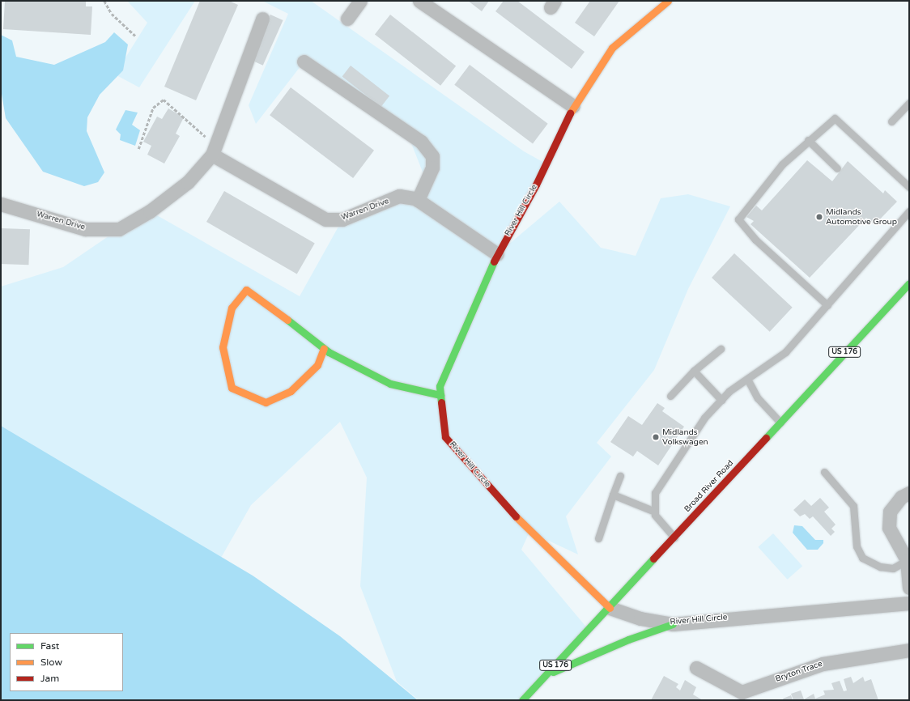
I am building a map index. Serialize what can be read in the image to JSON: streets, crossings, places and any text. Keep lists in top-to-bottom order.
{
  "streets": {
    "street": [
      "Warren Drive",
      "River Hill Circle",
      "US 176",
      "Broad River Road",
      "Bryton Trace"
    ]
  },
  "crossings": [
    ["Warren Drive", "River Hill Circle"],
    ["River Hill Circle", "Broad River Road"]
  ],
  "places": ["Midlands Automotive Group", "Midlands Volkswagen"],
  "legend": ["Fast", "Slow", "Jam"]
}
